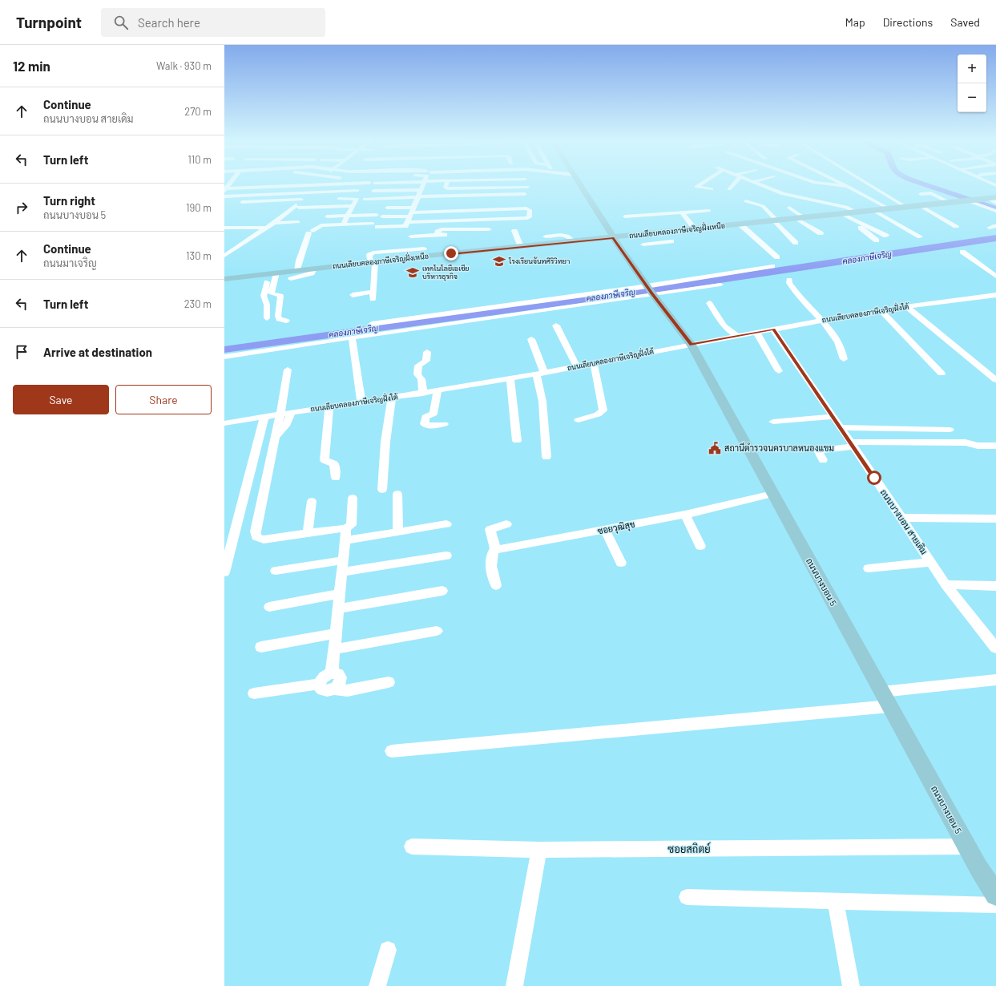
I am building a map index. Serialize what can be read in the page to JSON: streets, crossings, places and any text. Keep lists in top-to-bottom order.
{
  "streets": {
    "main road": ["ถนนเลียบคลองภาษีเจริญฝั่งเหนือ", "ถนนบางบอน 5"],
    "street": [
      "ถนนเลียบคลองภาษีเจริญฝั่งใต้",
      "ถนนบางบอน สายเดิม",
      "ซอยวุฒิสุข",
      "ซอยสถิตย์"
    ]
  },
  "crossings": [
    ["ถนนเลียบคลองภาษีเจริญฝั่งเหนือ", "ถนนบางบอน 5"],
    ["ถนนเลียบคลองภาษีเจริญฝั่งใต้", "ถนนบางบอน สายเดิม"],
    ["ถนนเลียบคลองภาษีเจริญฝั่งใต้", "ถนนบางบอน 5"],
    ["ซอยวุฒิสุข", "ถนนบางบอน 5"],
    ["ถนนบางบอน 5", "ซอยสถิตย์"]
  ],
  "water": ["คลองภาษีเจริญ"],
  "places": {
    "school or university": ["โรงเรียนจันทศิริวิทยา", "เทคโนโลยีเอเชีย บริหารธุรกิจ"],
    "public building": ["สถานีตำรวจนครบาลหนองแขม"]
  },
  "page": {
    "header": "Turnpoint",
    "search": "Search here",
    "nav": ["Map", "Directions", "Saved"],
    "heading": ["12 min", "Walk · 930 m"],
    "map_buttons": ["+", "−"],
    "list": [
      ["Continue", "ถนนบางบอน สายเดิม", "270 m"],
      ["Turn left", "110 m"],
      ["Turn right", "ถนนบางบอน 5", "190 m"],
      ["Continue", "ถนนมาเจริญ", "130 m"],
      ["Turn left", "230 m"],
      "Arrive at destination"
    ],
    "buttons": ["Save", "Share"]
  }
}
